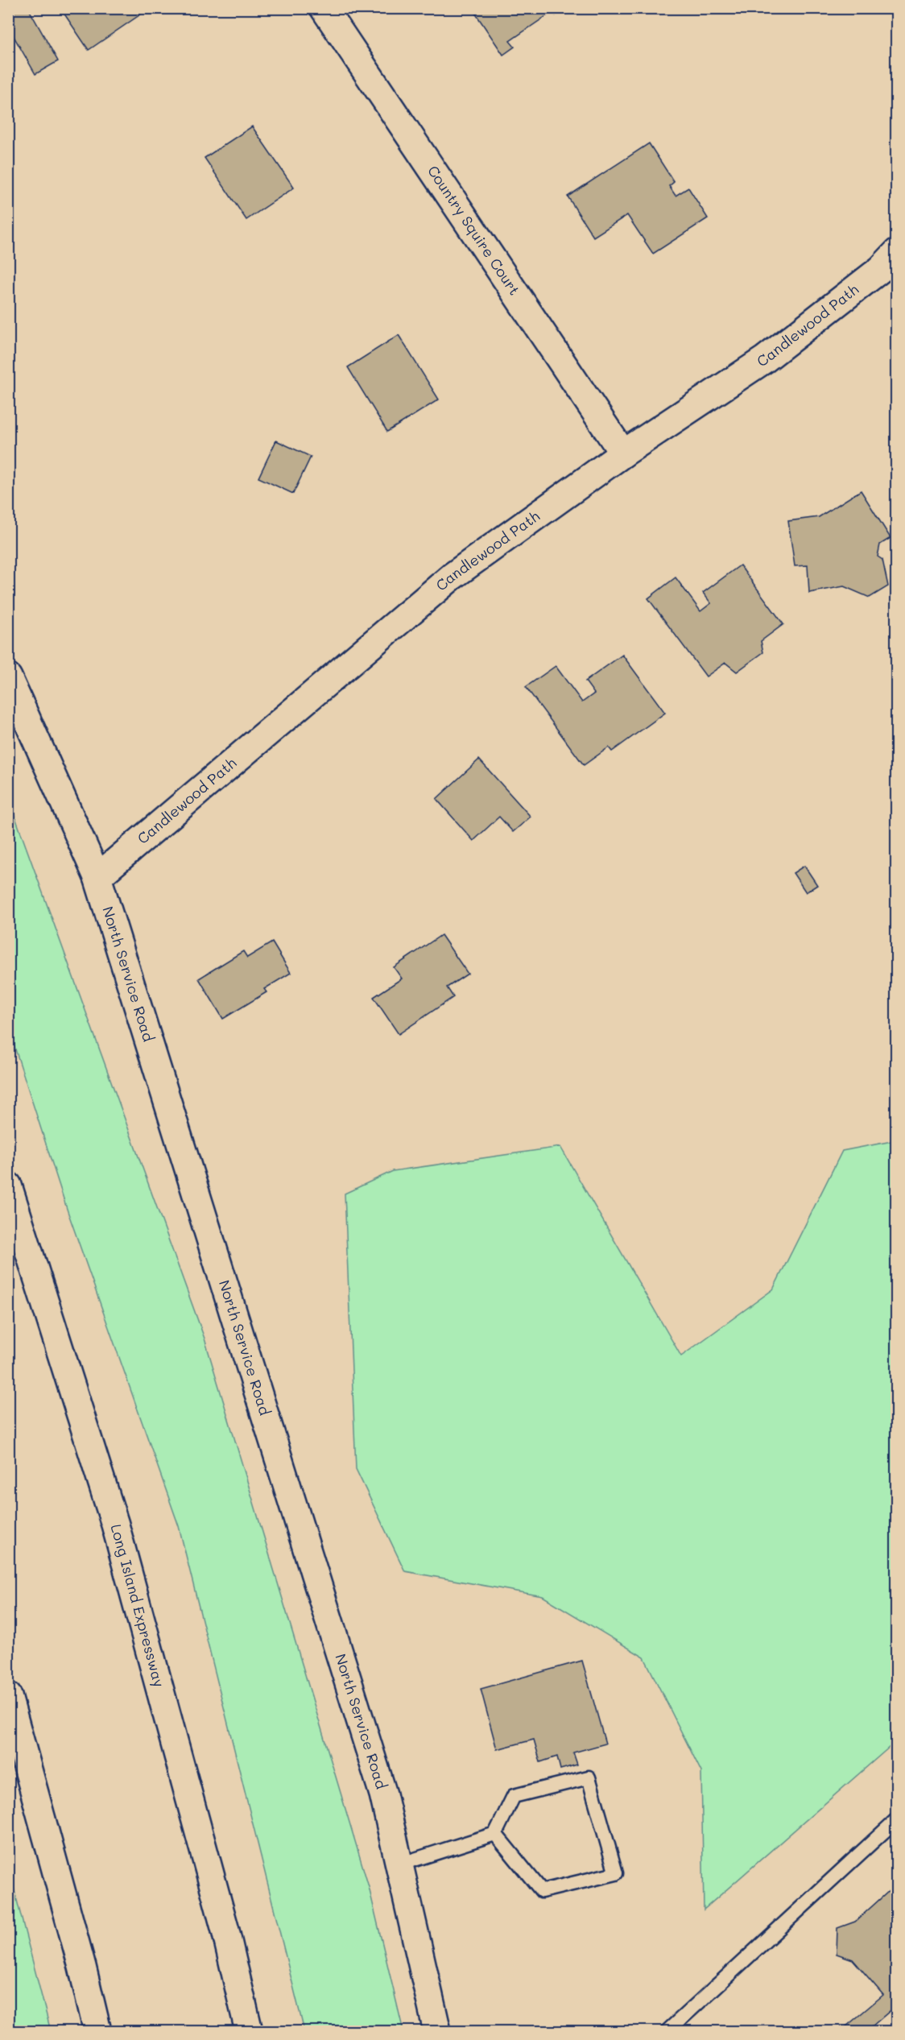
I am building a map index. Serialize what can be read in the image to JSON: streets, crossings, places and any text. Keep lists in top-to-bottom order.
{
  "streets": {
    "main road": [
      "Country Squire Court",
      "Candlewood Path",
      "North Service Road",
      "Long Island Expressway"
    ]
  },
  "crossings": [
    ["Country Squire Court", "Candlewood Path"],
    ["Candlewood Path", "North Service Road"]
  ]
}
